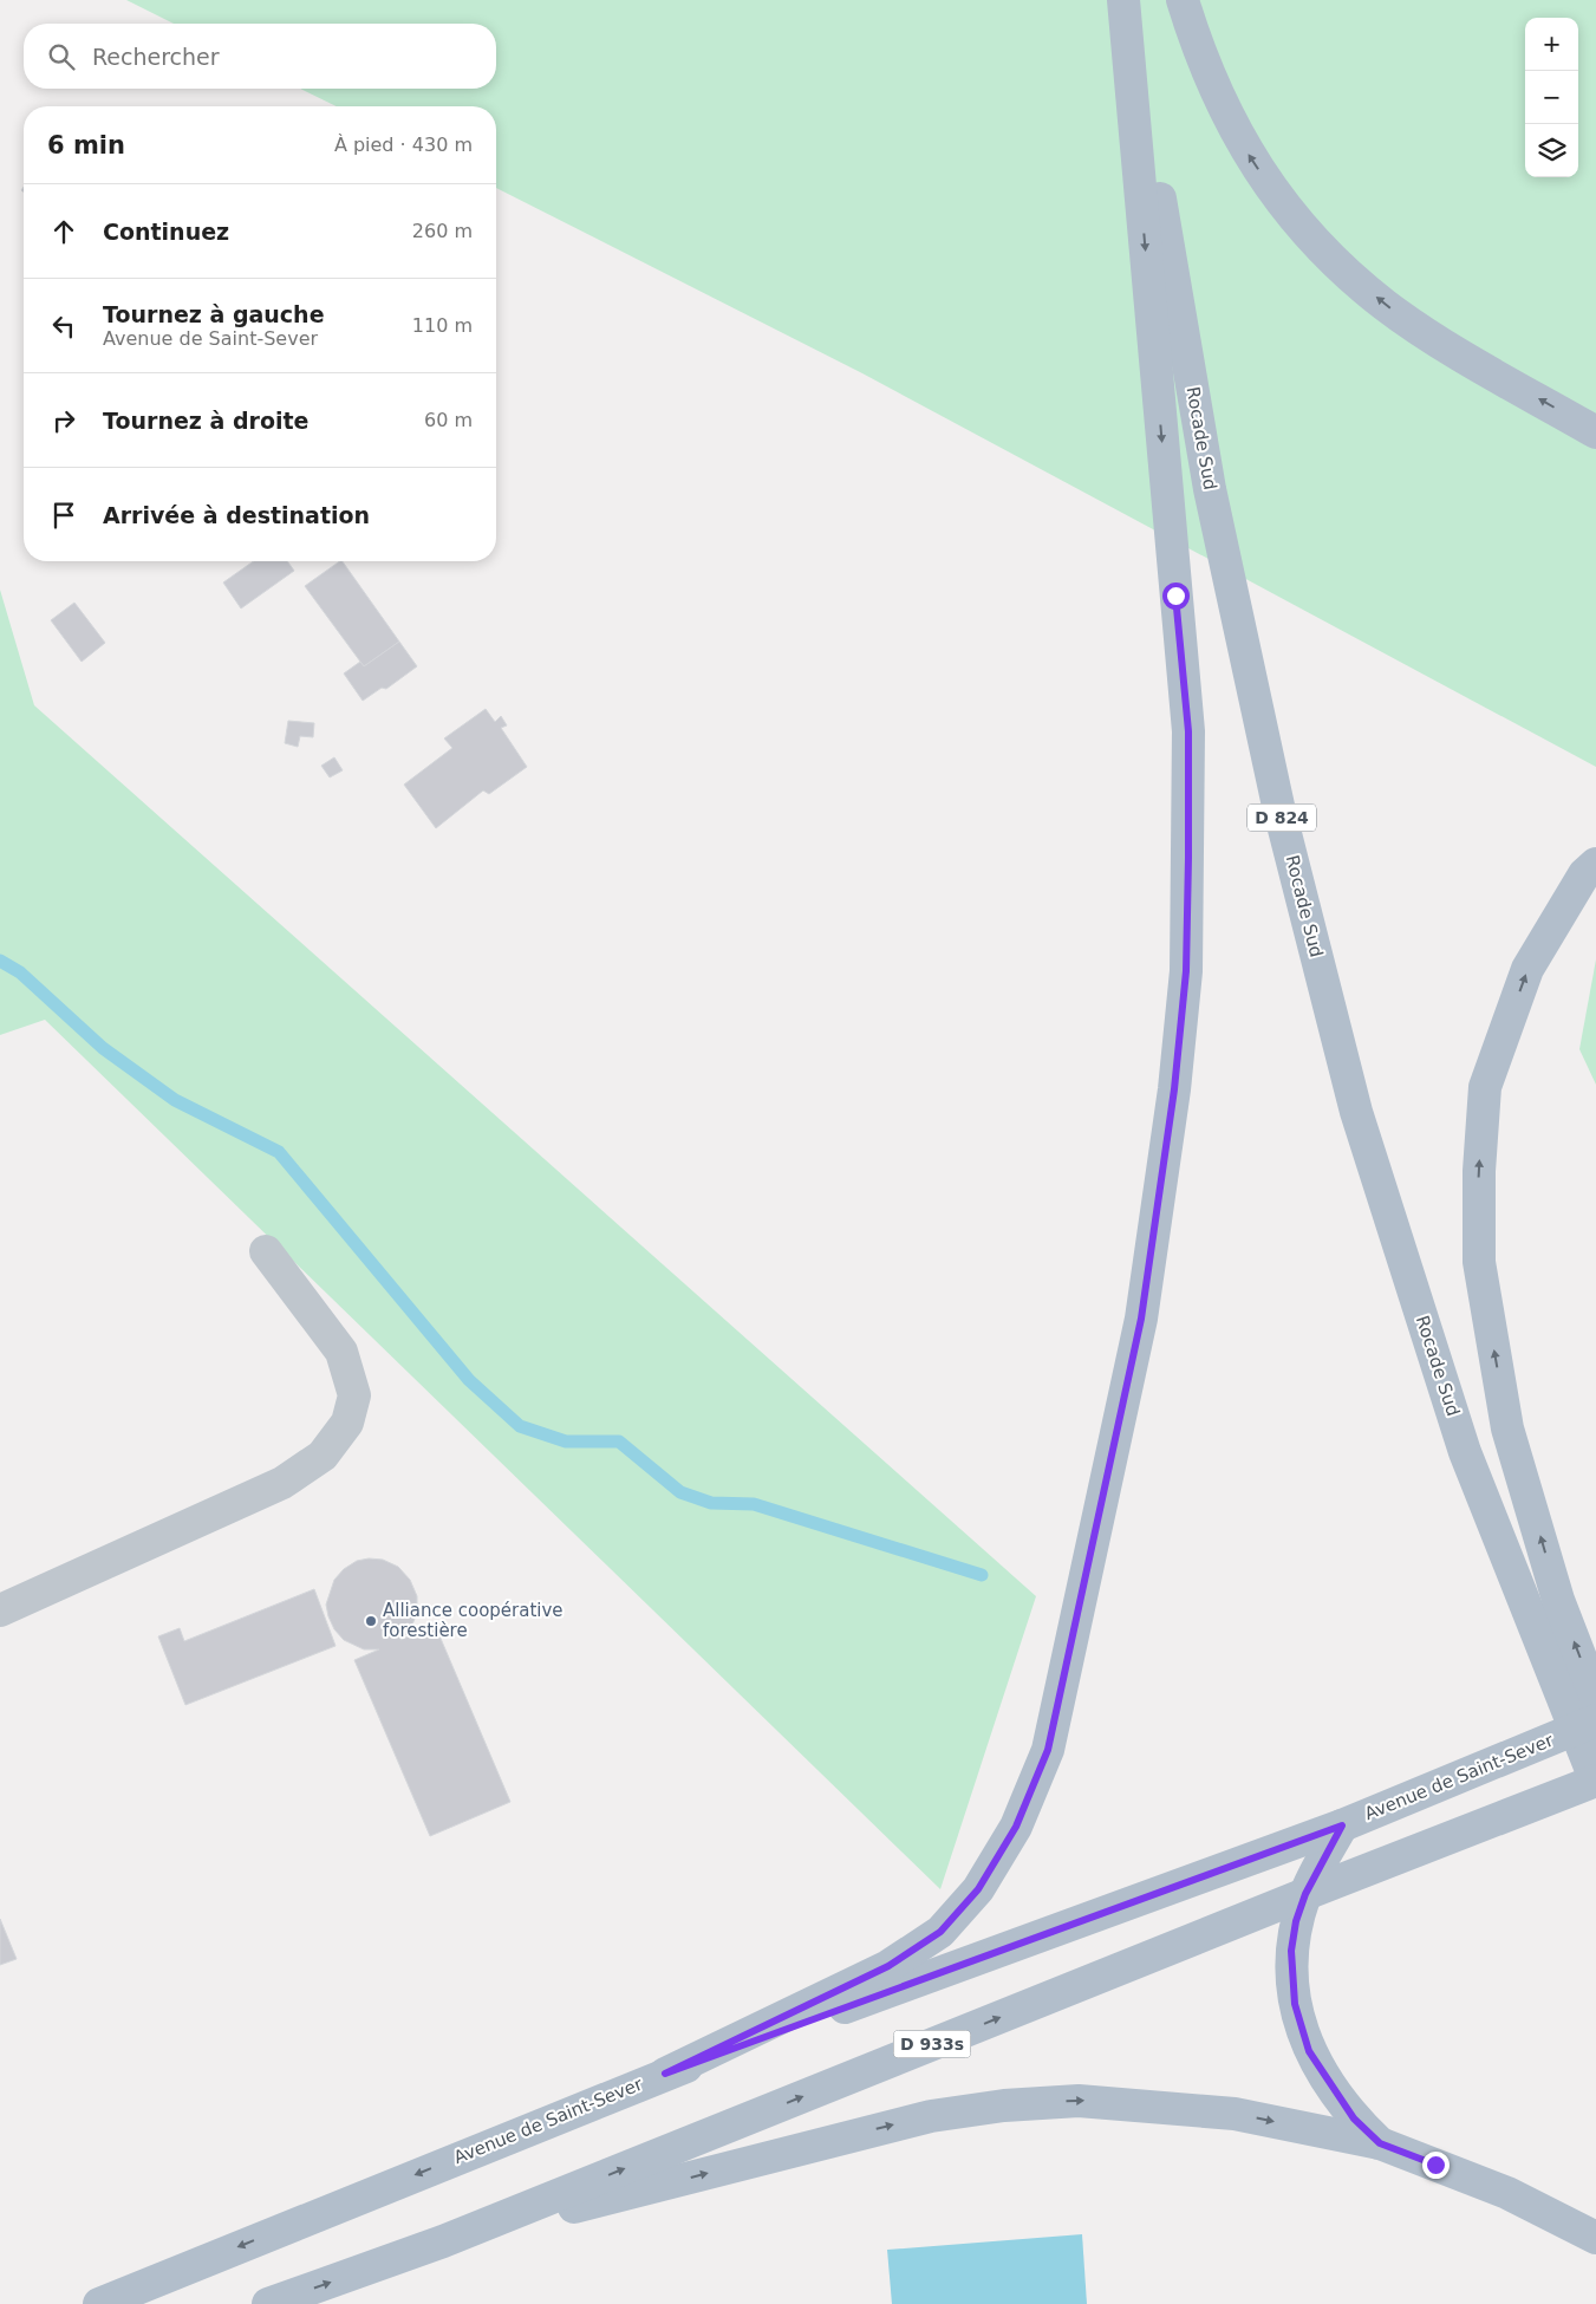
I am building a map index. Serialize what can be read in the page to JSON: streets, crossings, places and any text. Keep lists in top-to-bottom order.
{
  "streets": {
    "main road": [
      "Rocade Sud",
      "D 824",
      "Avenue de Saint-Sever",
      "D 933s"
    ]
  },
  "crossings": [
    ["Rocade Sud", "D 933s"]
  ],
  "places": ["Alliance coopérative forestière"],
  "page": {
    "map_buttons": ["+", "−"],
    "search": "Rechercher",
    "heading": ["6 min", "À pied · 430 m"],
    "list": [
      ["Continuez", "260 m"],
      ["Tournez à gauche", "Avenue de Saint-Sever", "110 m"],
      ["Tournez à droite", "60 m"],
      "Arrivée à destination"
    ]
  }
}
